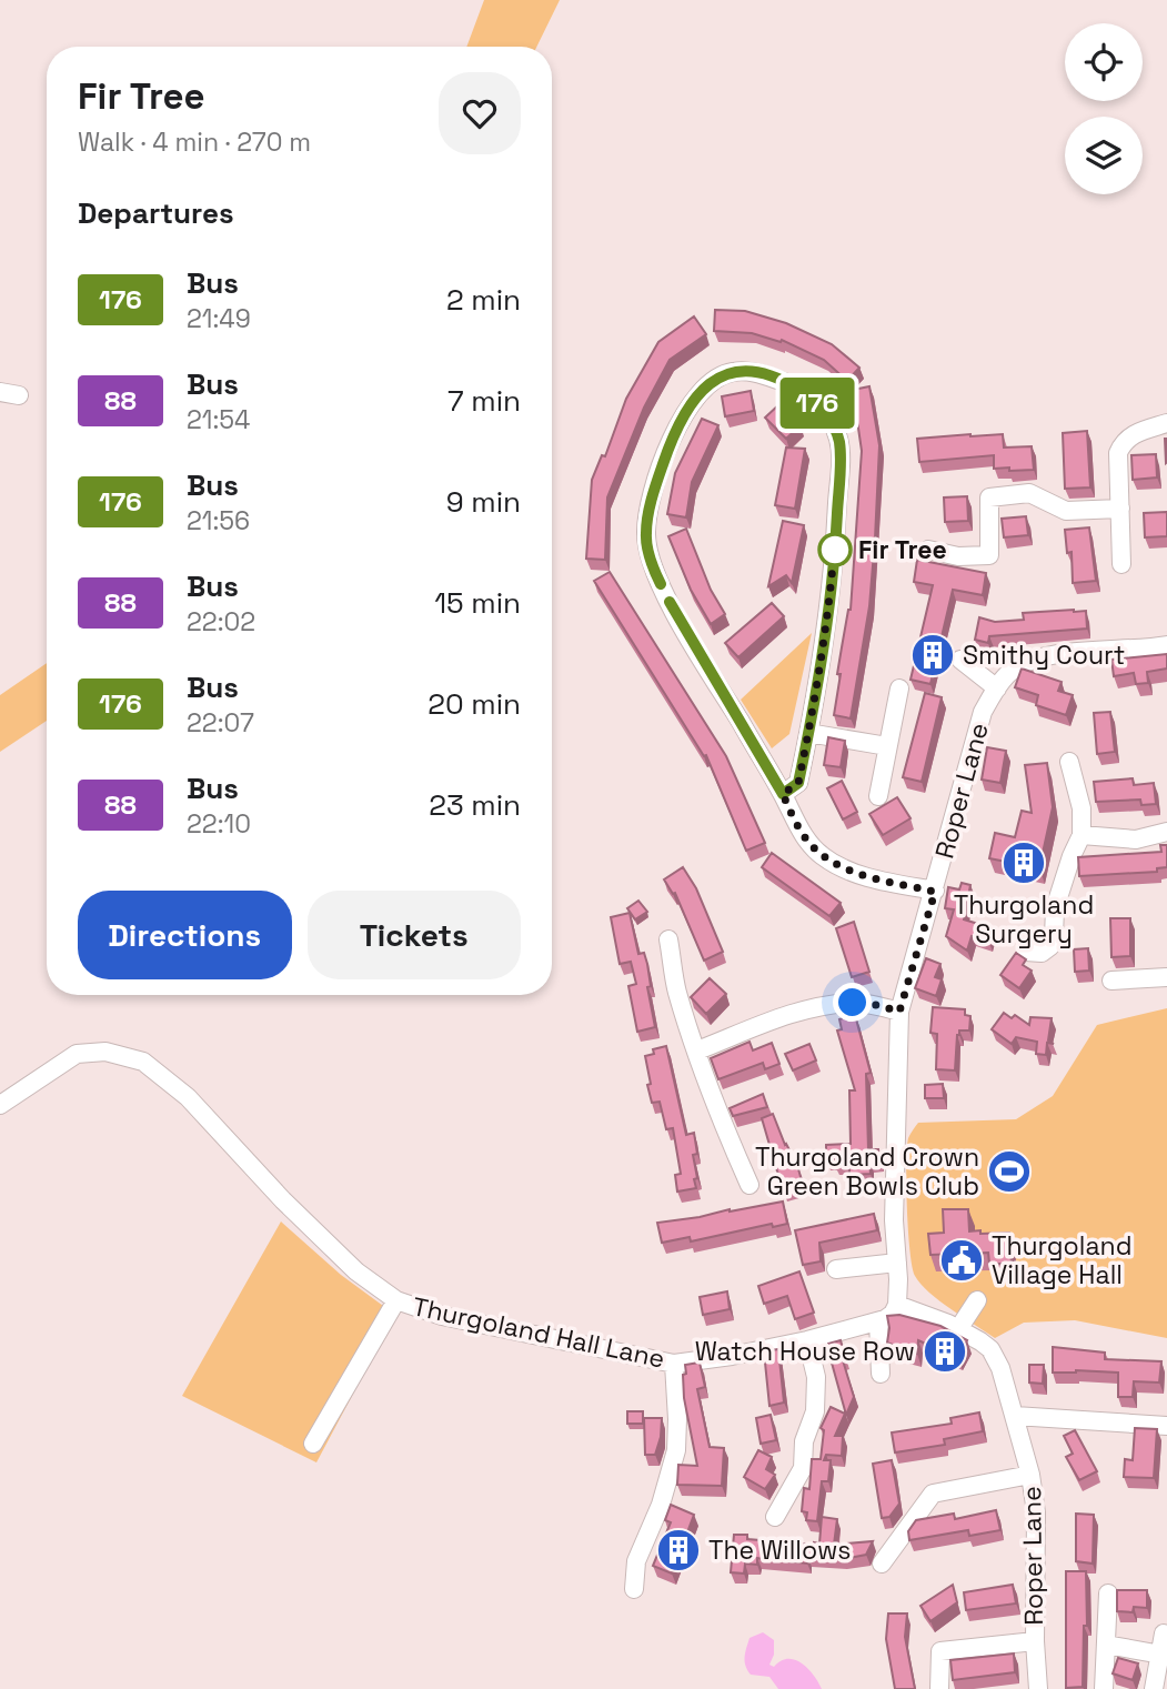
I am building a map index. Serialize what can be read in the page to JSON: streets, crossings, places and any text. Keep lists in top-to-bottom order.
{
  "streets": {
    "street": ["Roper Lane", "Thurgoland Hall Lane"]
  },
  "crossings": [
    ["Roper Lane", "Thurgoland Hall Lane"]
  ],
  "places": {
    "other": ["Fir Tree"],
    "building": [
      "Smithy Court",
      "Thurgoland Surgery",
      "Watch House Row",
      "The Willows"
    ],
    "sports": ["Thurgoland Crown Green Bowls Club"],
    "public building": ["Thurgoland Village Hall"]
  },
  "lines": ["bus line 176"],
  "page": {
    "on_map": "176",
    "heading": [
      ["Fir Tree", "Walk · 4 min · 270 m"],
      "Departures"
    ],
    "list": [
      {
        "mark": "176",
        "name": "Bus",
        "note": "21:49",
        "value": "2 min"
      },
      {
        "mark": "88",
        "name": "Bus",
        "note": "21:54",
        "value": "7 min"
      },
      {
        "mark": "176",
        "name": "Bus",
        "note": "21:56",
        "value": "9 min"
      },
      {
        "mark": "88",
        "name": "Bus",
        "note": "22:02",
        "value": "15 min"
      },
      {
        "mark": "176",
        "name": "Bus",
        "note": "22:07",
        "value": "20 min"
      },
      {
        "mark": "88",
        "name": "Bus",
        "note": "22:10",
        "value": "23 min"
      }
    ],
    "buttons": ["Directions", "Tickets"]
  }
}
